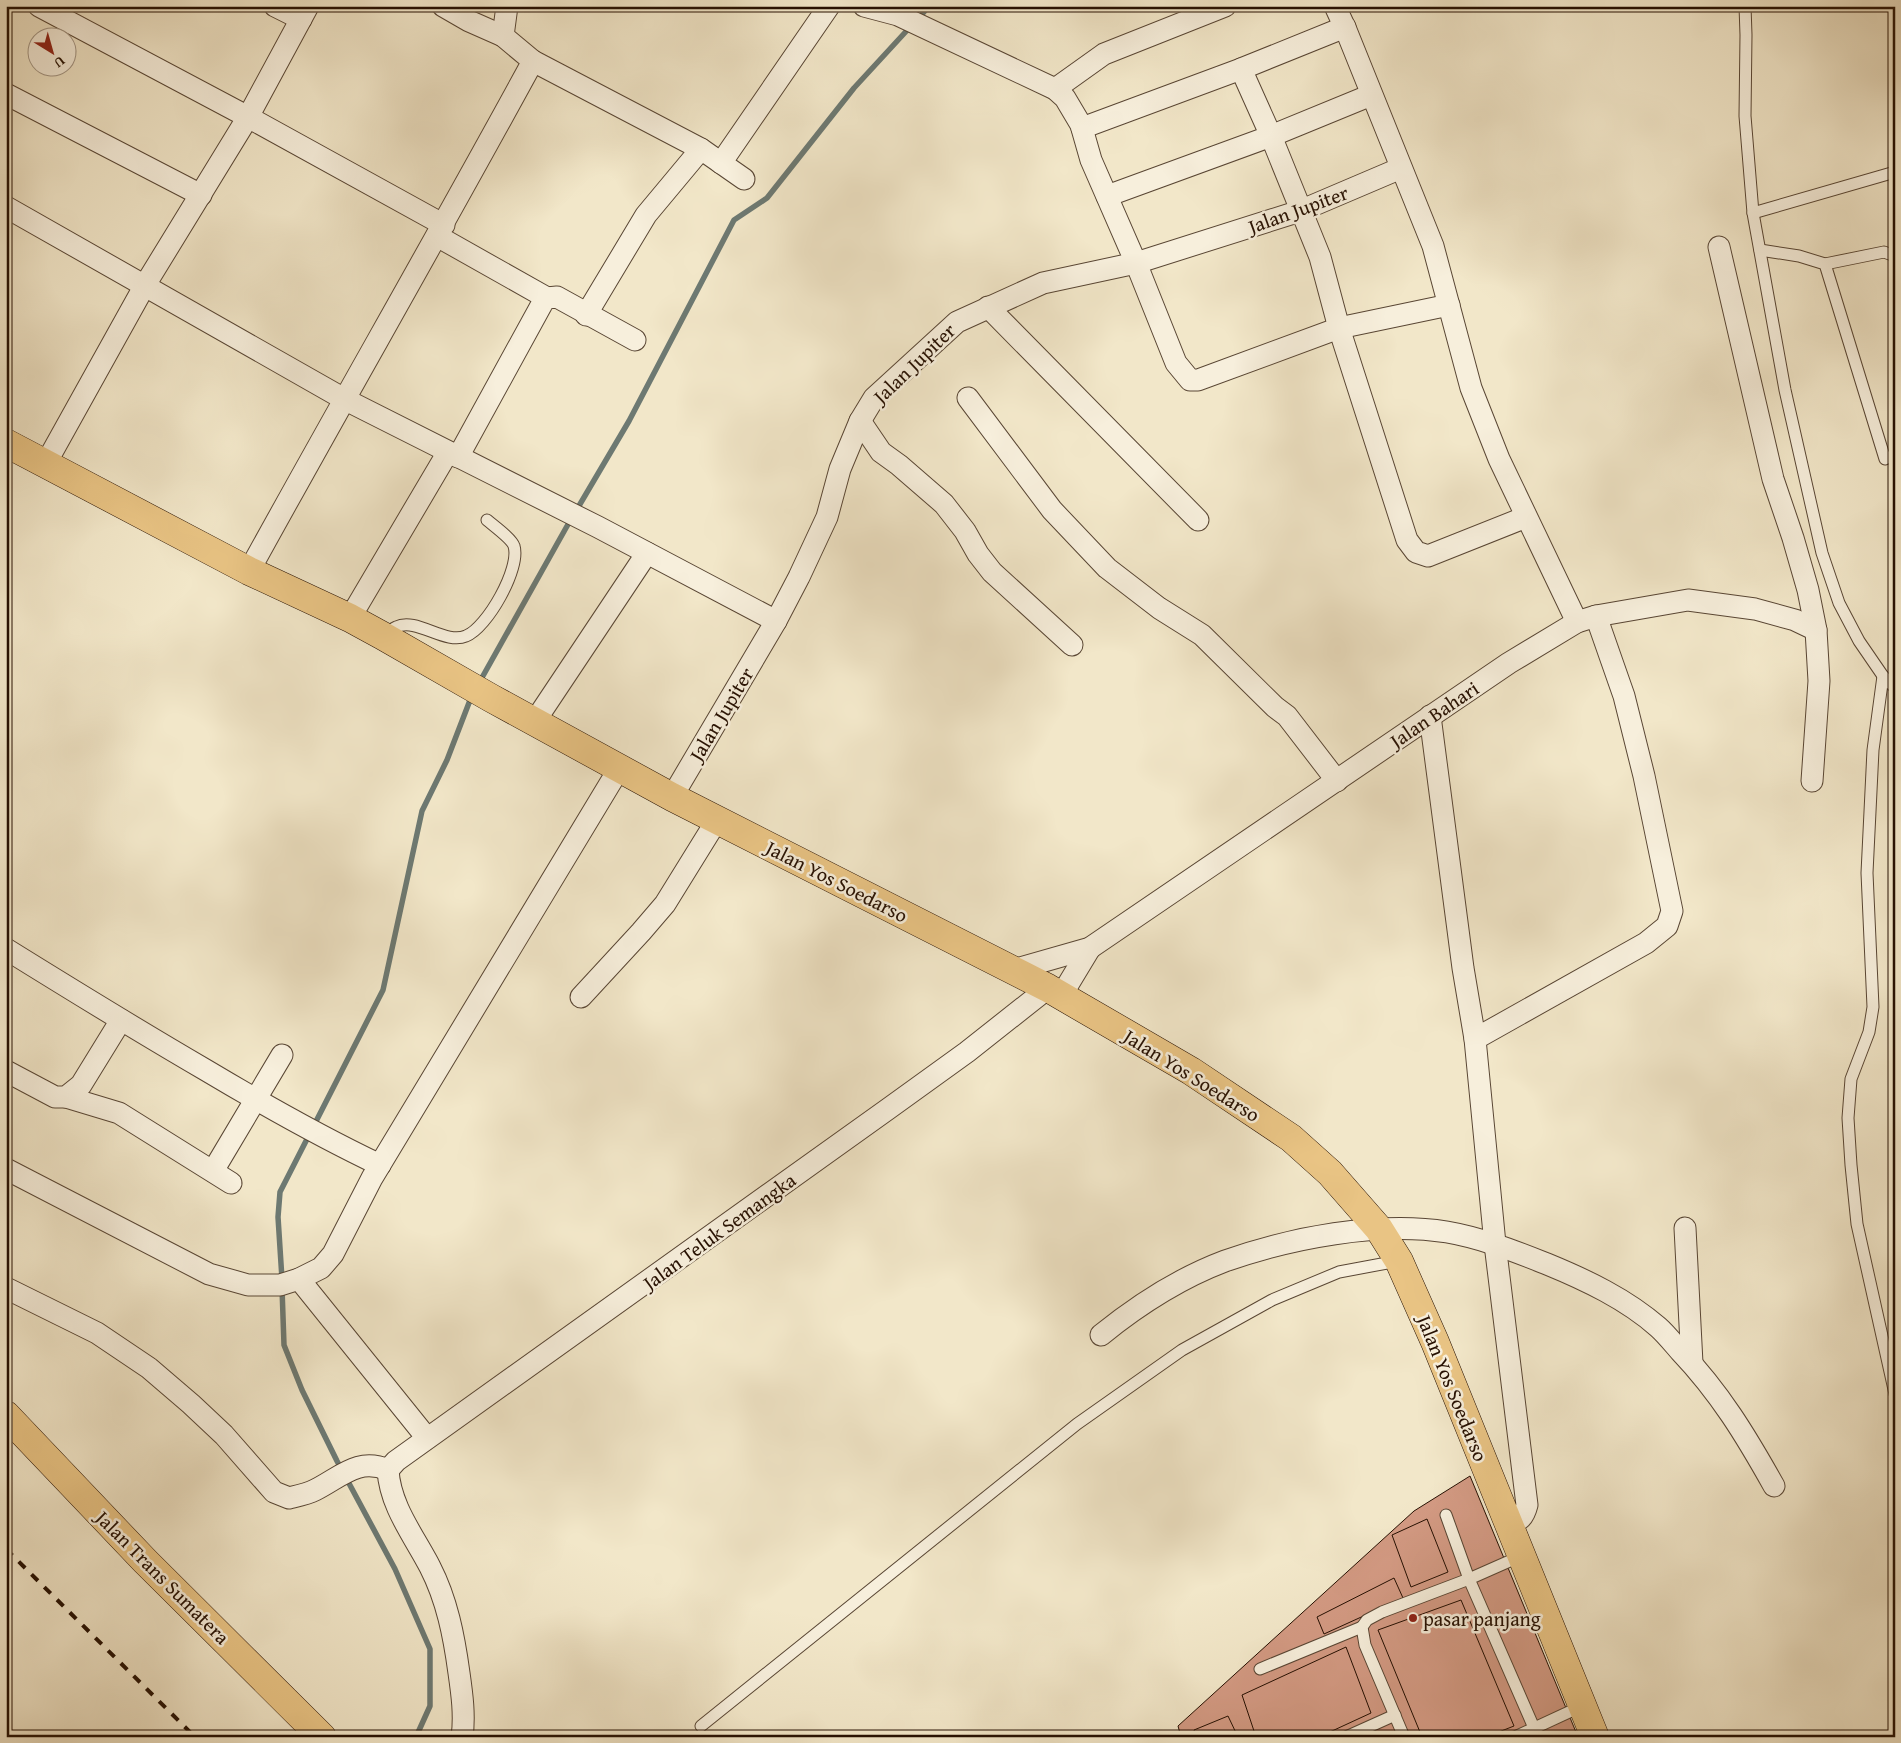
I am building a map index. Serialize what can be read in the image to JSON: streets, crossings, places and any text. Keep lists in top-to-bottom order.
{
  "streets": {
    "highway": ["Jalan Yos Soedarso", "Jalan Trans Sumatera"],
    "street": ["Jalan Jupiter", "Jalan Bahari", "Jalan Teluk Semangka"]
  },
  "crossings": [
    ["Jalan Jupiter", "Jalan Yos Soedarso"],
    ["Jalan Bahari", "Jalan Yos Soedarso"],
    ["Jalan Bahari", "Jalan Teluk Semangka"],
    ["Jalan Yos Soedarso", "Jalan Teluk Semangka"]
  ],
  "places": ["pasar panjang"],
  "north": "bottom right"
}
